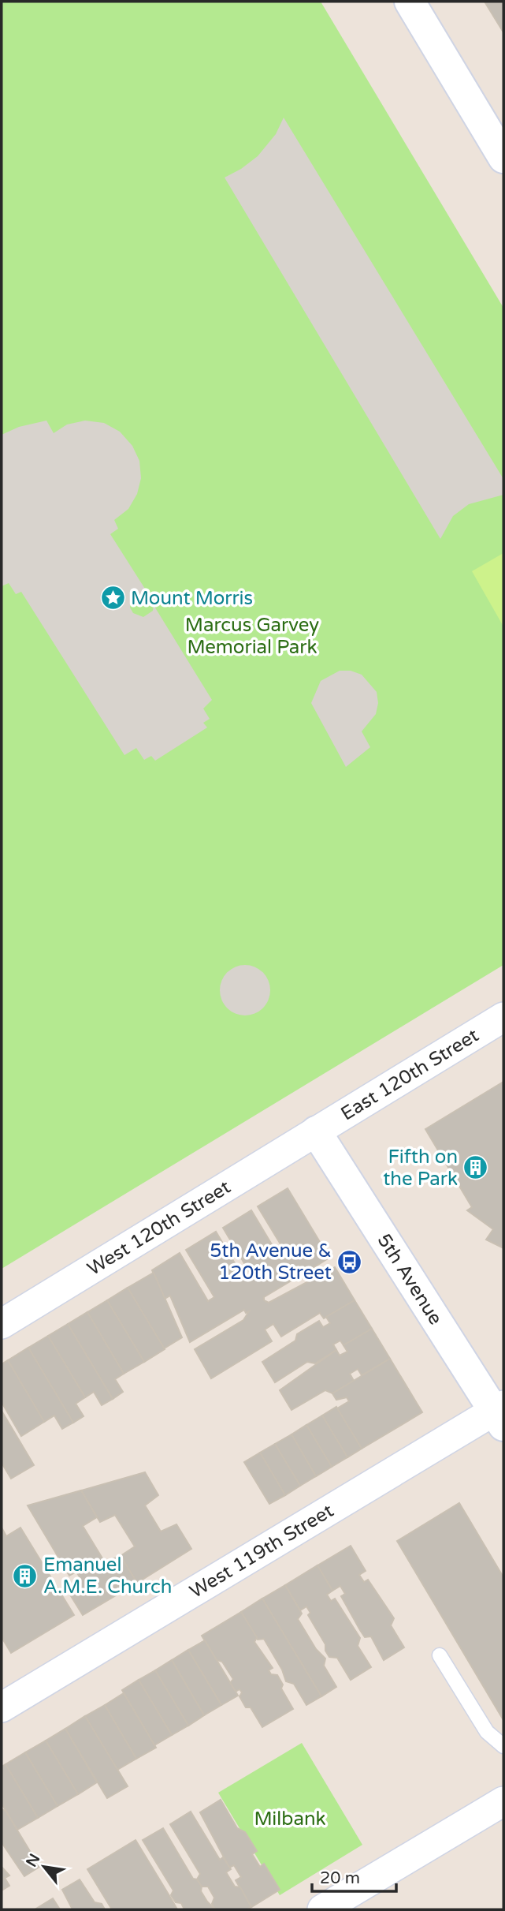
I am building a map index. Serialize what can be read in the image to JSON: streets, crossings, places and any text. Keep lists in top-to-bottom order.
{
  "streets": {
    "main road": ["5th Avenue"],
    "street": ["East 120th Street", "West 120th Street", "West 119th Street"]
  },
  "crossings": [
    ["East 120th Street", "West 120th Street"],
    ["East 120th Street", "5th Avenue"],
    ["West 120th Street", "5th Avenue"],
    ["5th Avenue", "West 119th Street"]
  ],
  "parks": ["Marcus Garvey Memorial Park", "Milbank"],
  "places": {
    "place": ["Mount Morris"],
    "building": ["Fifth on the Park", "Emanuel A.M.E. Church"],
    "bus stop": ["5th Avenue & 120th Street"]
  },
  "scale_bar": "20 m",
  "north": "top left"
}
